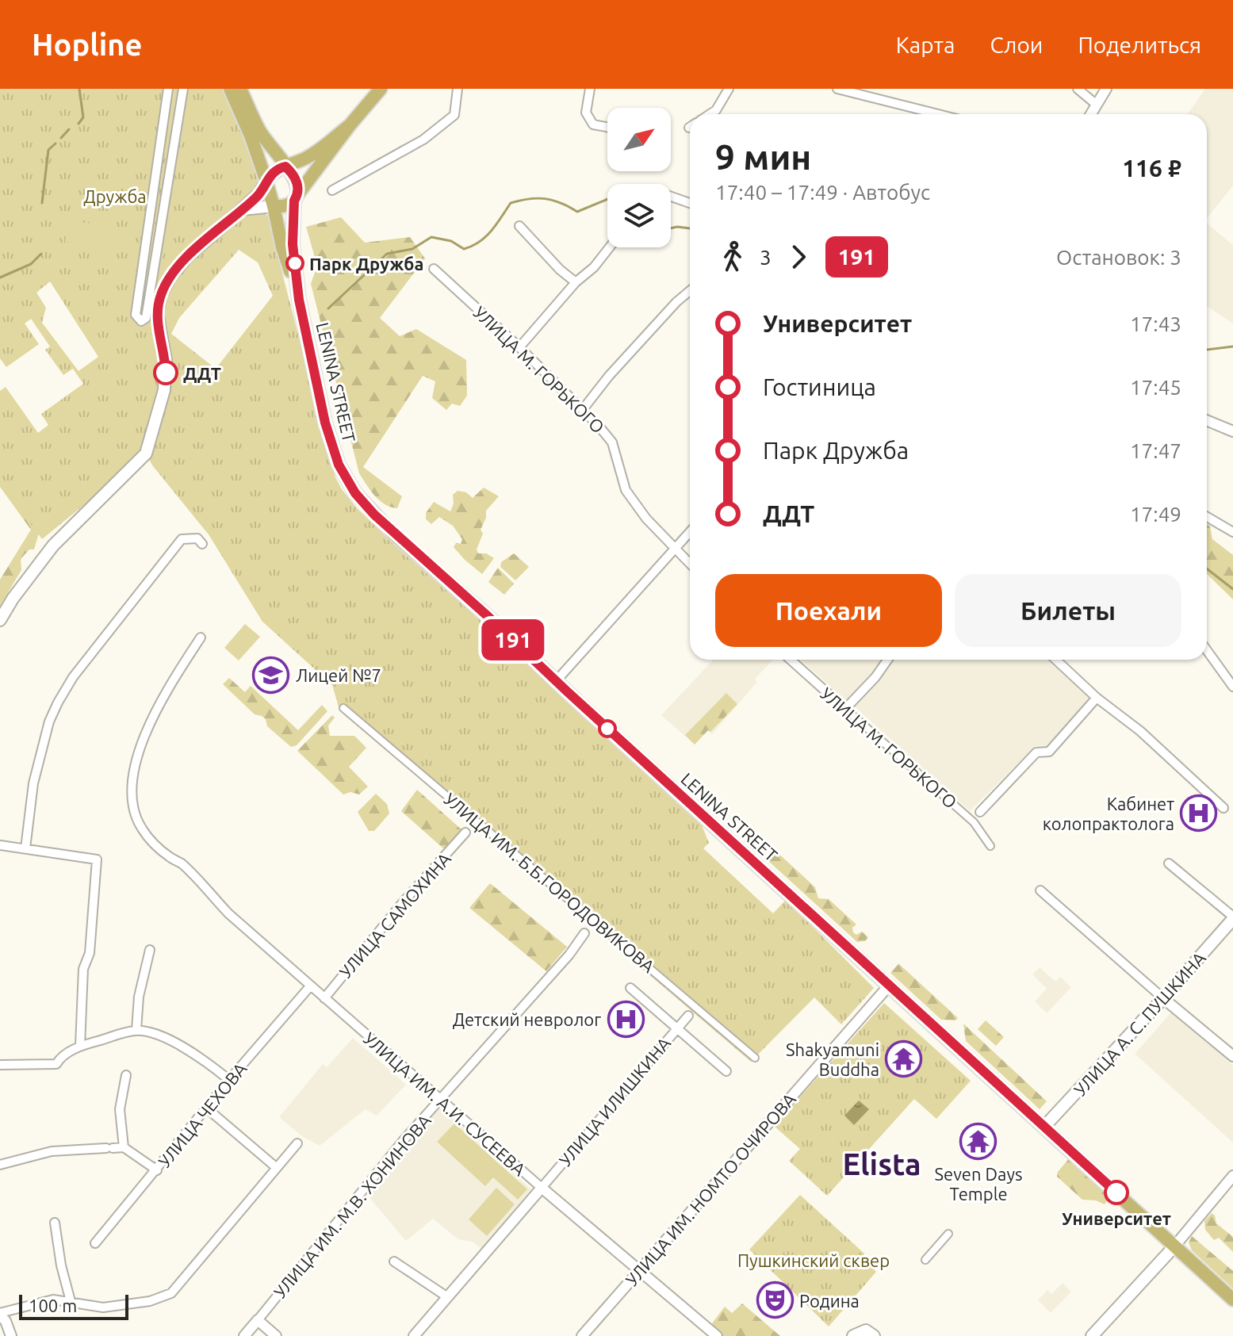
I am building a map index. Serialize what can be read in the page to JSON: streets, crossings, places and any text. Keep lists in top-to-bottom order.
{
  "streets": {
    "main road": ["LENINA STREET", "УЛИЦА А. С. ПУШКИНА"],
    "street": [
      "УЛИЦА М. ГОРЬКОГО",
      "УЛИЦА ИМ. Б.Б.ГОРОДОВИКОВА",
      "УЛИЦА САМОХИНА",
      "УЛИЦА ИЛИШКИНА",
      "УЛИЦА ИМ. А.И. СУСЕЕВА",
      "УЛИЦА ЧЕХОВА",
      "УЛИЦА ИМ. НОМТО ОЧИРОВА",
      "УЛИЦА ИМ. М.В. ХОНИНОВА"
    ]
  },
  "crossings": [
    ["LENINA STREET", "УЛИЦА А. С. ПУШКИНА"],
    ["LENINA STREET", "УЛИЦА ИМ. НОМТО ОЧИРОВА"],
    ["УЛИЦА САМОХИНА", "УЛИЦА ИМ. А.И. СУСЕЕВА"],
    ["УЛИЦА ИЛИШКИНА", "УЛИЦА ИМ. А.И. СУСЕЕВА"],
    ["УЛИЦА ИМ. А.И. СУСЕЕВА", "УЛИЦА ЧЕХОВА"],
    ["УЛИЦА ИМ. А.И. СУСЕЕВА", "УЛИЦА ИМ. НОМТО ОЧИРОВА"],
    ["УЛИЦА ИМ. А.И. СУСЕЕВА", "УЛИЦА ИМ. М.В. ХОНИНОВА"]
  ],
  "districts": ["Elista"],
  "parks": ["Дружба", "Пушкинский сквер"],
  "places": {
    "other": ["Парк Дружба", "ДДТ", "Университет"],
    "school or university": ["Лицей №7"],
    "hospital": ["Кабинет колопрактолога", "Детский невролог"],
    "temple": ["Shakyamuni Buddha", "Seven Days Temple"],
    "theatre": ["Родина"]
  },
  "lines": ["bus line 191"],
  "scale_bar": "100 m",
  "north": "top right",
  "page": {
    "header": "Hopline",
    "nav": ["Карта", "Слои", "Поделиться"],
    "on_map": "191",
    "heading": ["9 мин", "17:40 – 17:49 · Автобус", "116 ₽"],
    "legs": ["3", "191", "Остановок: 3"],
    "list": [
      {
        "name": "Университет",
        "value": "17:43"
      },
      {
        "name": "Гостиница",
        "value": "17:45"
      },
      {
        "name": "Парк Дружба",
        "value": "17:47"
      },
      {
        "name": "ДДТ",
        "value": "17:49"
      }
    ],
    "buttons": ["Поехали", "Билеты"],
    "scale": "100 m"
  }
}
